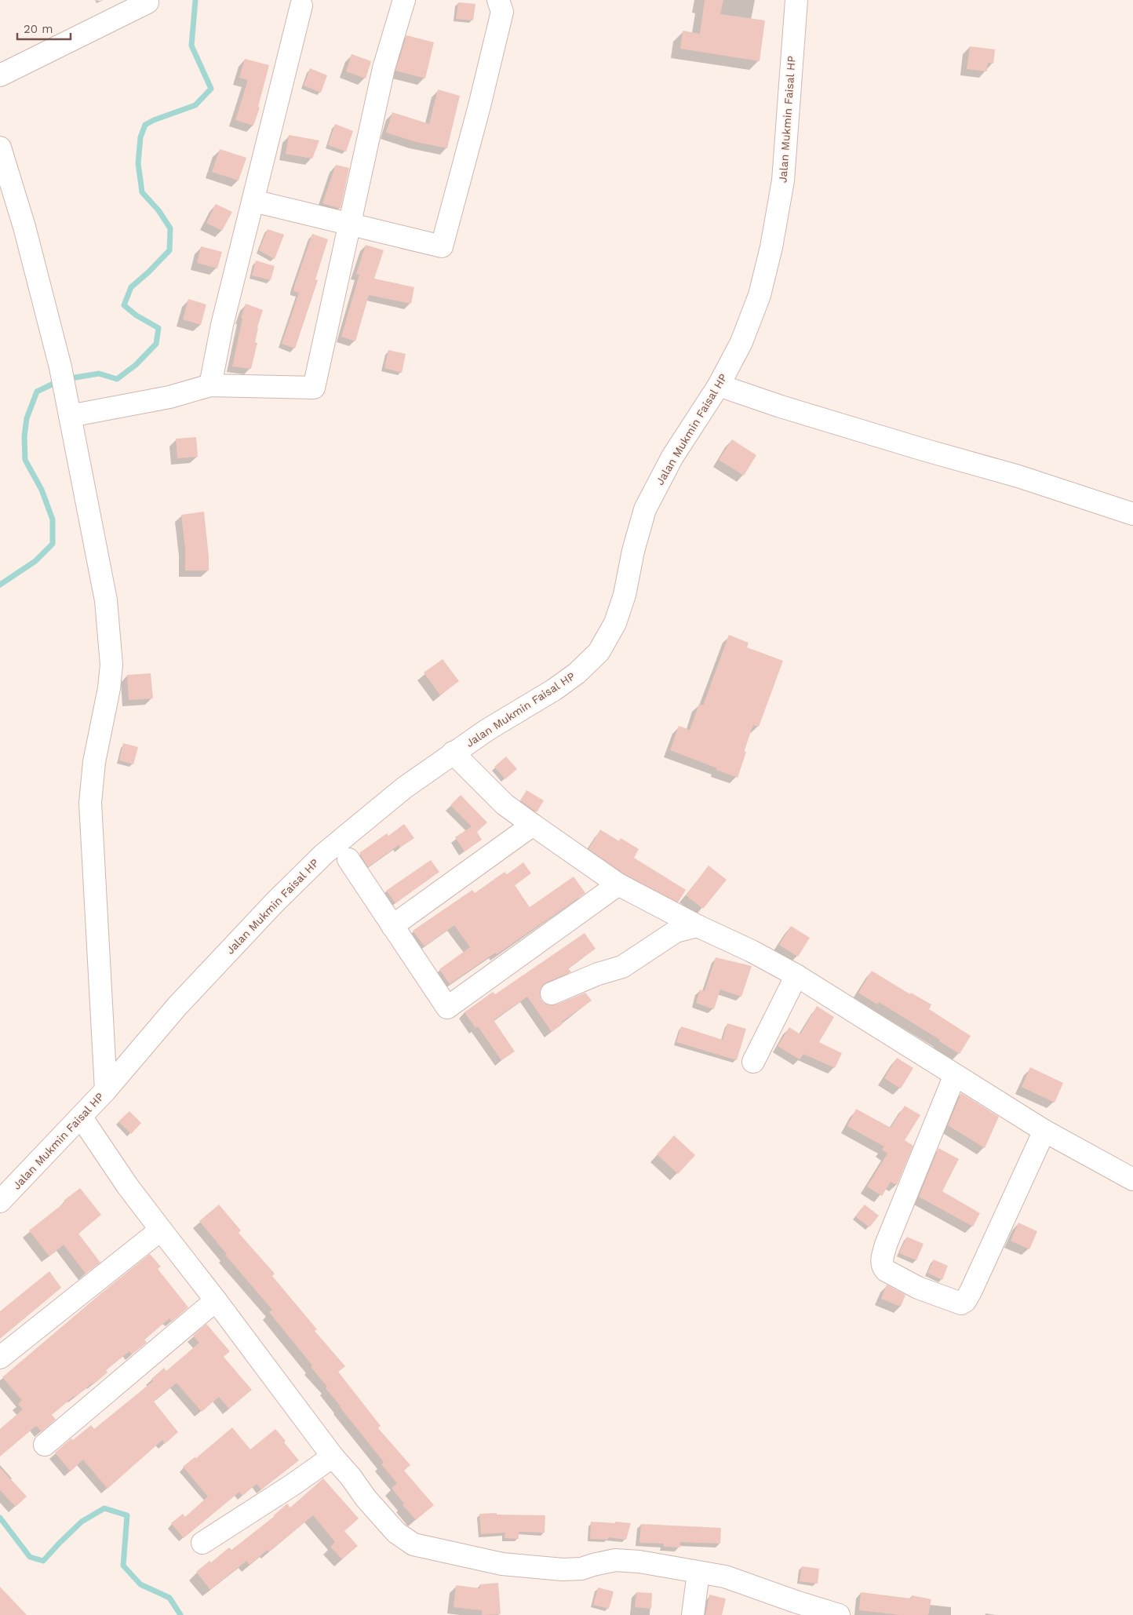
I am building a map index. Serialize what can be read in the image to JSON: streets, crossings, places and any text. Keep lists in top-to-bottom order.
{
  "streets": {
    "street": ["Jalan Mukmin Faisal HP"]
  },
  "scale_bar": "20 m"
}
